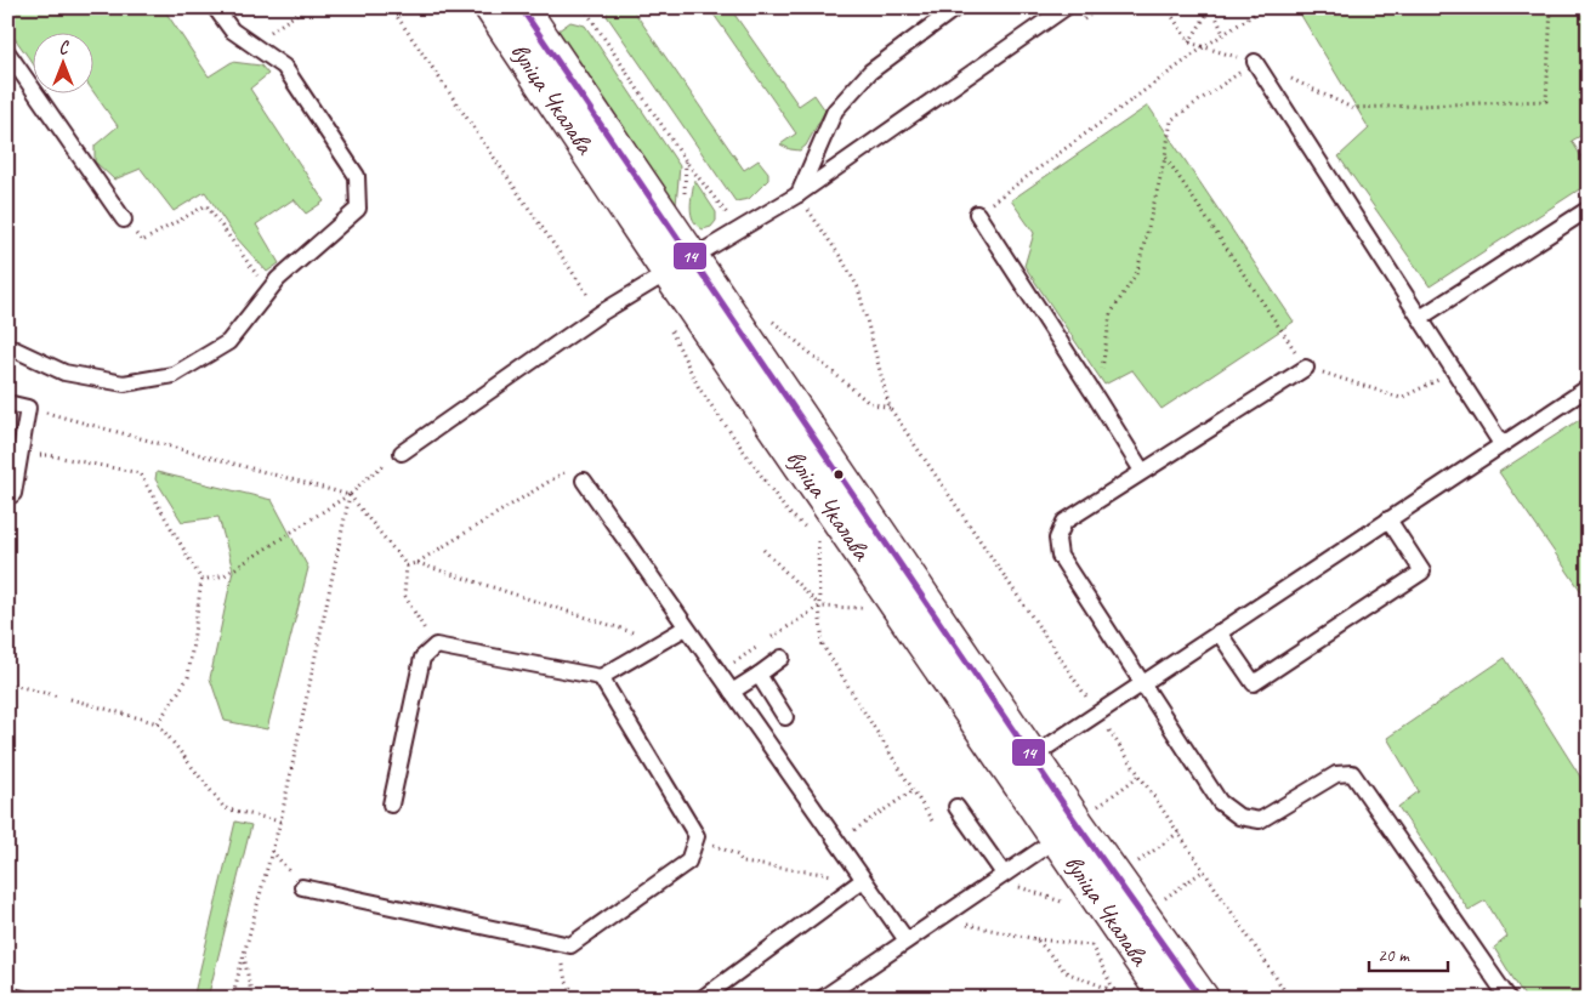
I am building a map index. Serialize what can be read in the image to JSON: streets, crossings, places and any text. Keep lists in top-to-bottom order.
{
  "streets": {
    "main road": ["вуліца Чкалава"]
  },
  "lines": ["transit line 14"],
  "scale_bar": "20 m",
  "north": "top"
}
